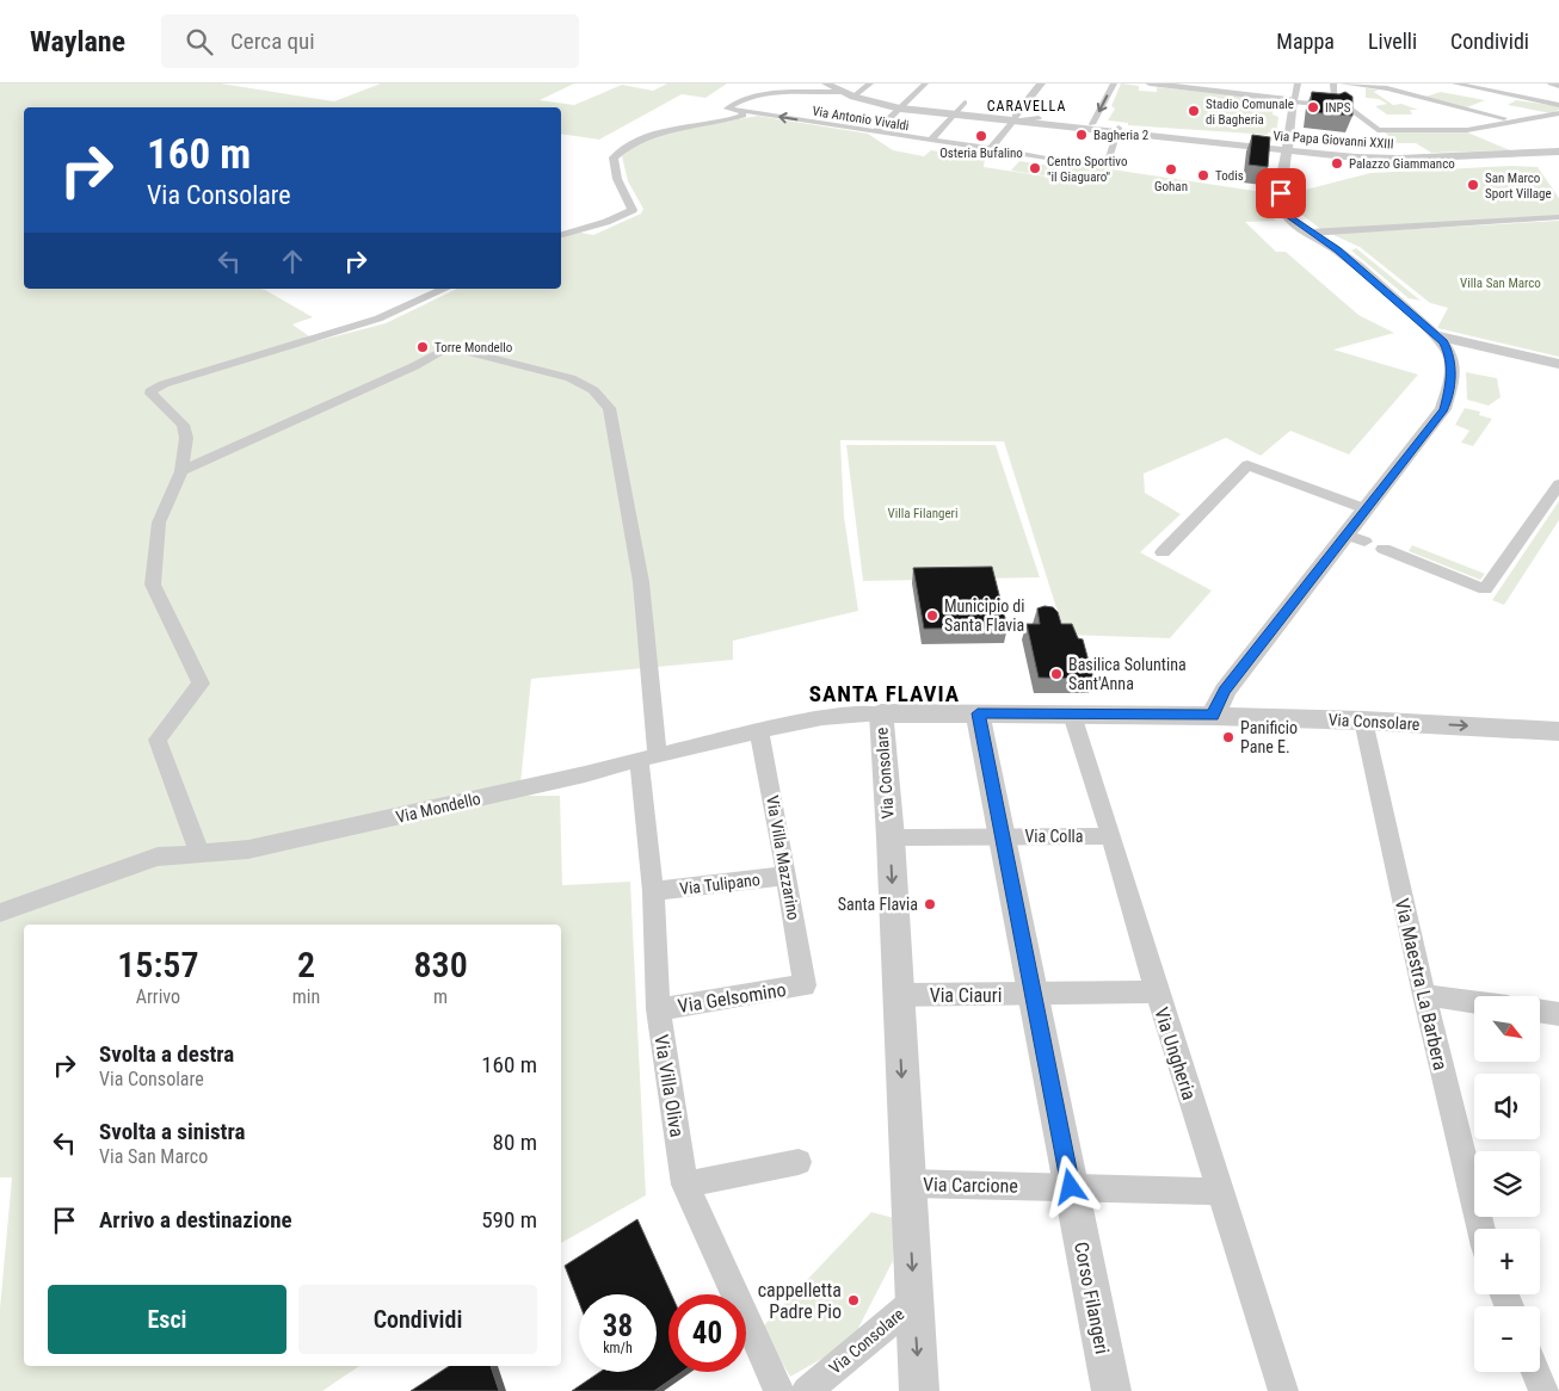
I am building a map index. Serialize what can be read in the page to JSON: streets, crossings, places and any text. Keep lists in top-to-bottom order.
{
  "streets": {
    "street": [
      "Via Antonio Vivaldi",
      "Via Papa Giovanni XXIII",
      "Via Consolare",
      "Via Mondello",
      "Via Colla",
      "Via Villa Mazzarino",
      "Via Tulipano",
      "Via Maestra La Barbera",
      "Via Ciauri",
      "Via Gelsomino",
      "Via Ungheria",
      "Via Villa Oliva",
      "Via Carcione",
      "Corso Filangeri"
    ]
  },
  "crossings": [
    ["Via Consolare", "Via Mondello"],
    ["Via Consolare", "Via Colla"],
    ["Via Consolare", "Via Maestra La Barbera"],
    ["Via Consolare", "Via Ciauri"],
    ["Via Consolare", "Via Ungheria"],
    ["Via Consolare", "Via Carcione"],
    ["Via Consolare", "Corso Filangeri"],
    ["Via Mondello", "Via Villa Mazzarino"],
    ["Via Mondello", "Via Villa Oliva"],
    ["Via Colla", "Via Ungheria"],
    ["Via Colla", "Corso Filangeri"],
    ["Via Villa Mazzarino", "Via Tulipano"],
    ["Via Villa Mazzarino", "Via Gelsomino"],
    ["Via Tulipano", "Via Villa Oliva"],
    ["Via Ciauri", "Via Ungheria"],
    ["Via Ciauri", "Corso Filangeri"],
    ["Via Gelsomino", "Via Villa Oliva"],
    ["Via Carcione", "Corso Filangeri"]
  ],
  "districts": ["CARAVELLA", "SANTA FLAVIA"],
  "parks": ["Villa San Marco", "Villa Filangeri"],
  "places": [
    "INPS",
    "Stadio Comunale di Bagheria",
    "Bagheria 2",
    "Osteria Bufalino",
    "Palazzo Giammanco",
    "Centro Sportivo \"il Giaguaro\"",
    "Gohan",
    "Todis",
    "San Marco Sport Village",
    "Torre Mondello",
    "Municipio di Santa Flavia",
    "Basilica Soluntina Sant'Anna",
    "Panificio Pane E.",
    "Santa Flavia",
    "cappelletta Padre Pio"
  ],
  "north": "bottom right",
  "page": {
    "header": "Waylane",
    "search": "Cerca qui",
    "nav": ["Mappa", "Livelli", "Condividi"],
    "turn": ["160 m", "Via Consolare"],
    "eta": [
      "15:57",
      "Arrivo",
      "2",
      "min",
      "830",
      "m"
    ],
    "map_buttons": ["+", "−"],
    "list": [
      {
        "name": "Svolta a destra",
        "note": "Via Consolare",
        "value": "160 m"
      },
      {
        "name": "Svolta a sinistra",
        "note": "Via San Marco",
        "value": "80 m"
      },
      {
        "name": "Arrivo a destinazione",
        "value": "590 m"
      }
    ],
    "buttons": ["Esci", "Condividi"],
    "speed": "38 km/h",
    "limit": "40"
  }
}
